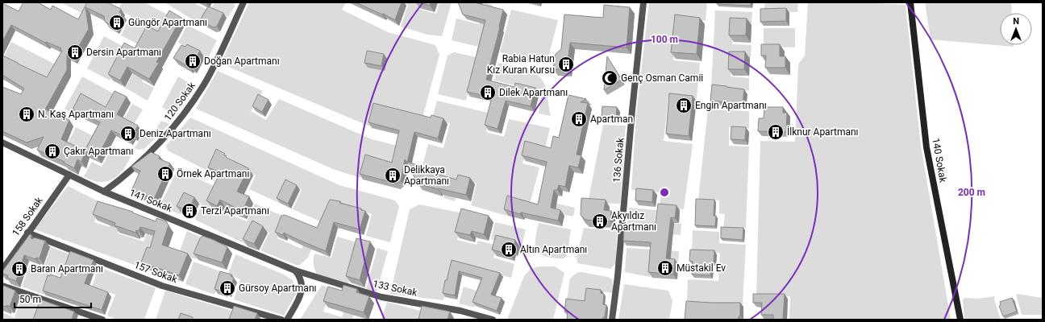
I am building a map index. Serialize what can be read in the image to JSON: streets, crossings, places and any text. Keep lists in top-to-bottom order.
{
  "streets": {
    "main road": ["140 Sokak"],
    "street": [
      "120 Sokak",
      "136 Sokak",
      "141 Sokak",
      "158 Sokak",
      "157 Sokak",
      "133 Sokak"
    ]
  },
  "crossings": [
    ["120 Sokak", "141 Sokak"],
    ["141 Sokak", "158 Sokak"],
    ["141 Sokak", "133 Sokak"],
    ["158 Sokak", "157 Sokak"]
  ],
  "places": {
    "building": [
      "Güngör Apartmanı",
      "Dersin Apartmanı",
      "Doğan Apartmanı",
      "Rabia Hatun Kız Kuran Kursu",
      "Dilek Apartmanı",
      "Engin Apartmanı",
      "N. Kaş Apartmanı",
      "Apartman",
      "İlknur Apartmanı",
      "Deniz Apartmanı",
      "Çakır Apartmanı",
      "Örnek Apartmanı",
      "Delikkaya Apartmanı",
      "Terzi Apartmanı",
      "Akyıldız Apartmanı",
      "Altın Apartmanı",
      "Müstakil Ev",
      "Baran Apartmanı",
      "Gürsoy Apartmanı"
    ],
    "mosque": ["Genç Osman Camii"]
  },
  "scale_bar": "50 m",
  "north": "top",
  "rings": ["100 m", "200 m"]
}
